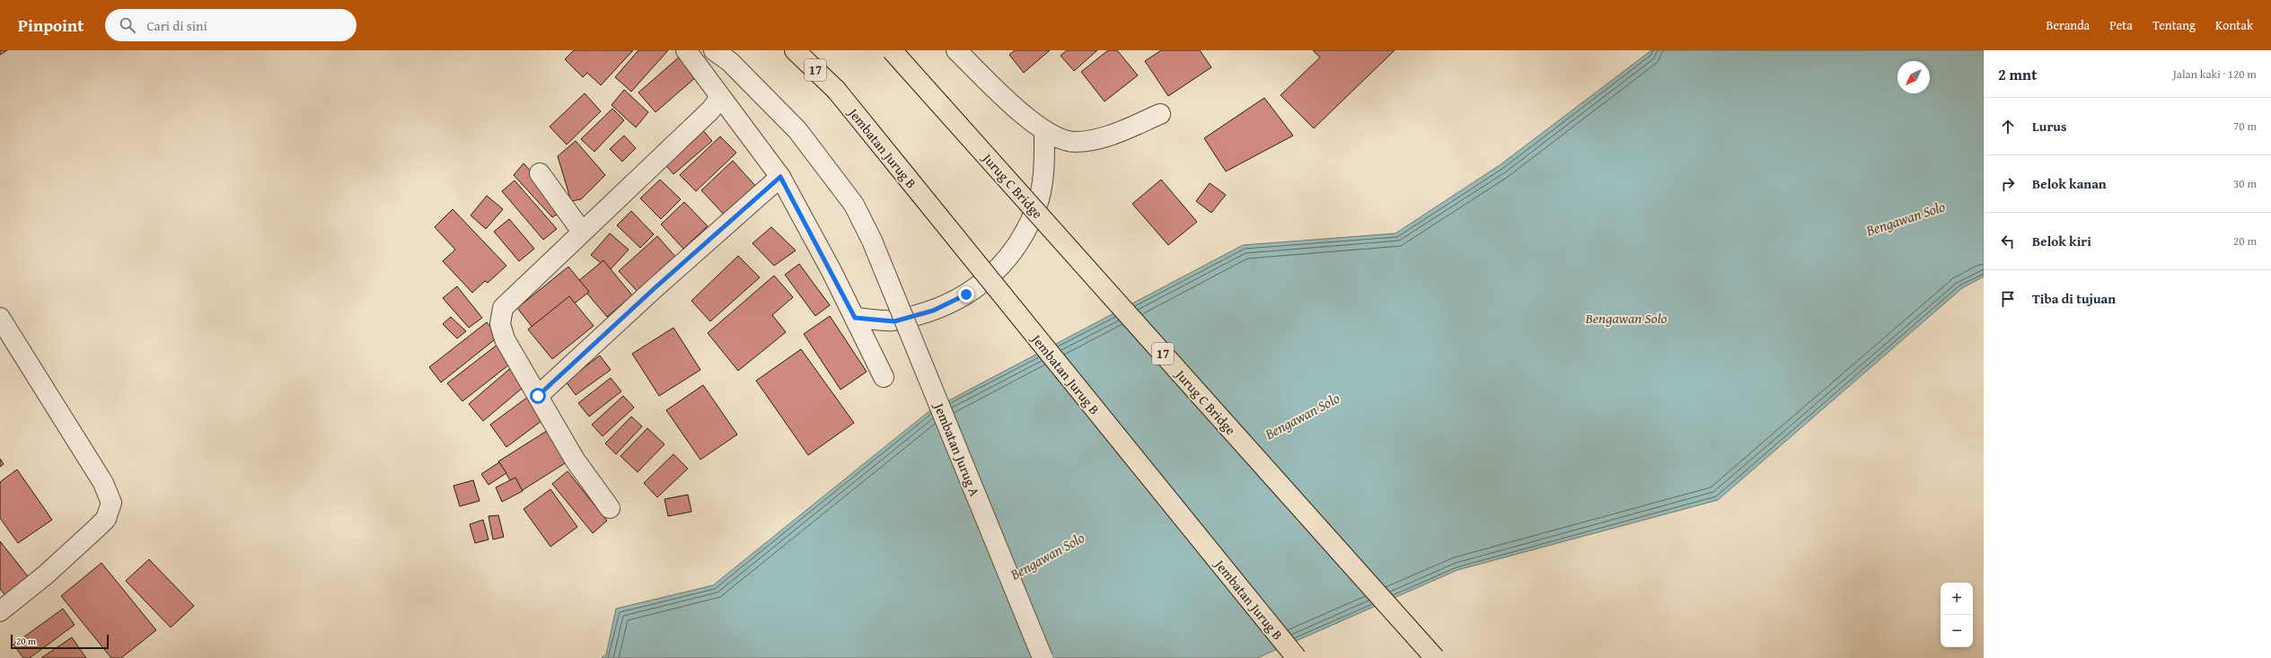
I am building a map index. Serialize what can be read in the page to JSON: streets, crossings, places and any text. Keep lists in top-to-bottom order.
{
  "streets": {
    "highway": ["17", "Jembatan Jurug B", "Jurug C Bridge"],
    "street": ["Jembatan Jurug A"]
  },
  "water": ["Bengawan Solo"],
  "scale_bar": "20 m",
  "north": "bottom left",
  "page": {
    "header": "Pinpoint",
    "search": "Cari di sini",
    "nav": [
      "Beranda",
      "Peta",
      "Tentang",
      "Kontak"
    ],
    "heading": ["2 mnt", "Jalan kaki · 120 m"],
    "list": [
      ["Lurus", "70 m"],
      ["Belok kanan", "30 m"],
      ["Belok kiri", "20 m"],
      "Tiba di tujuan"
    ],
    "map_buttons": ["+", "−"],
    "scale": "20 m"
  }
}
